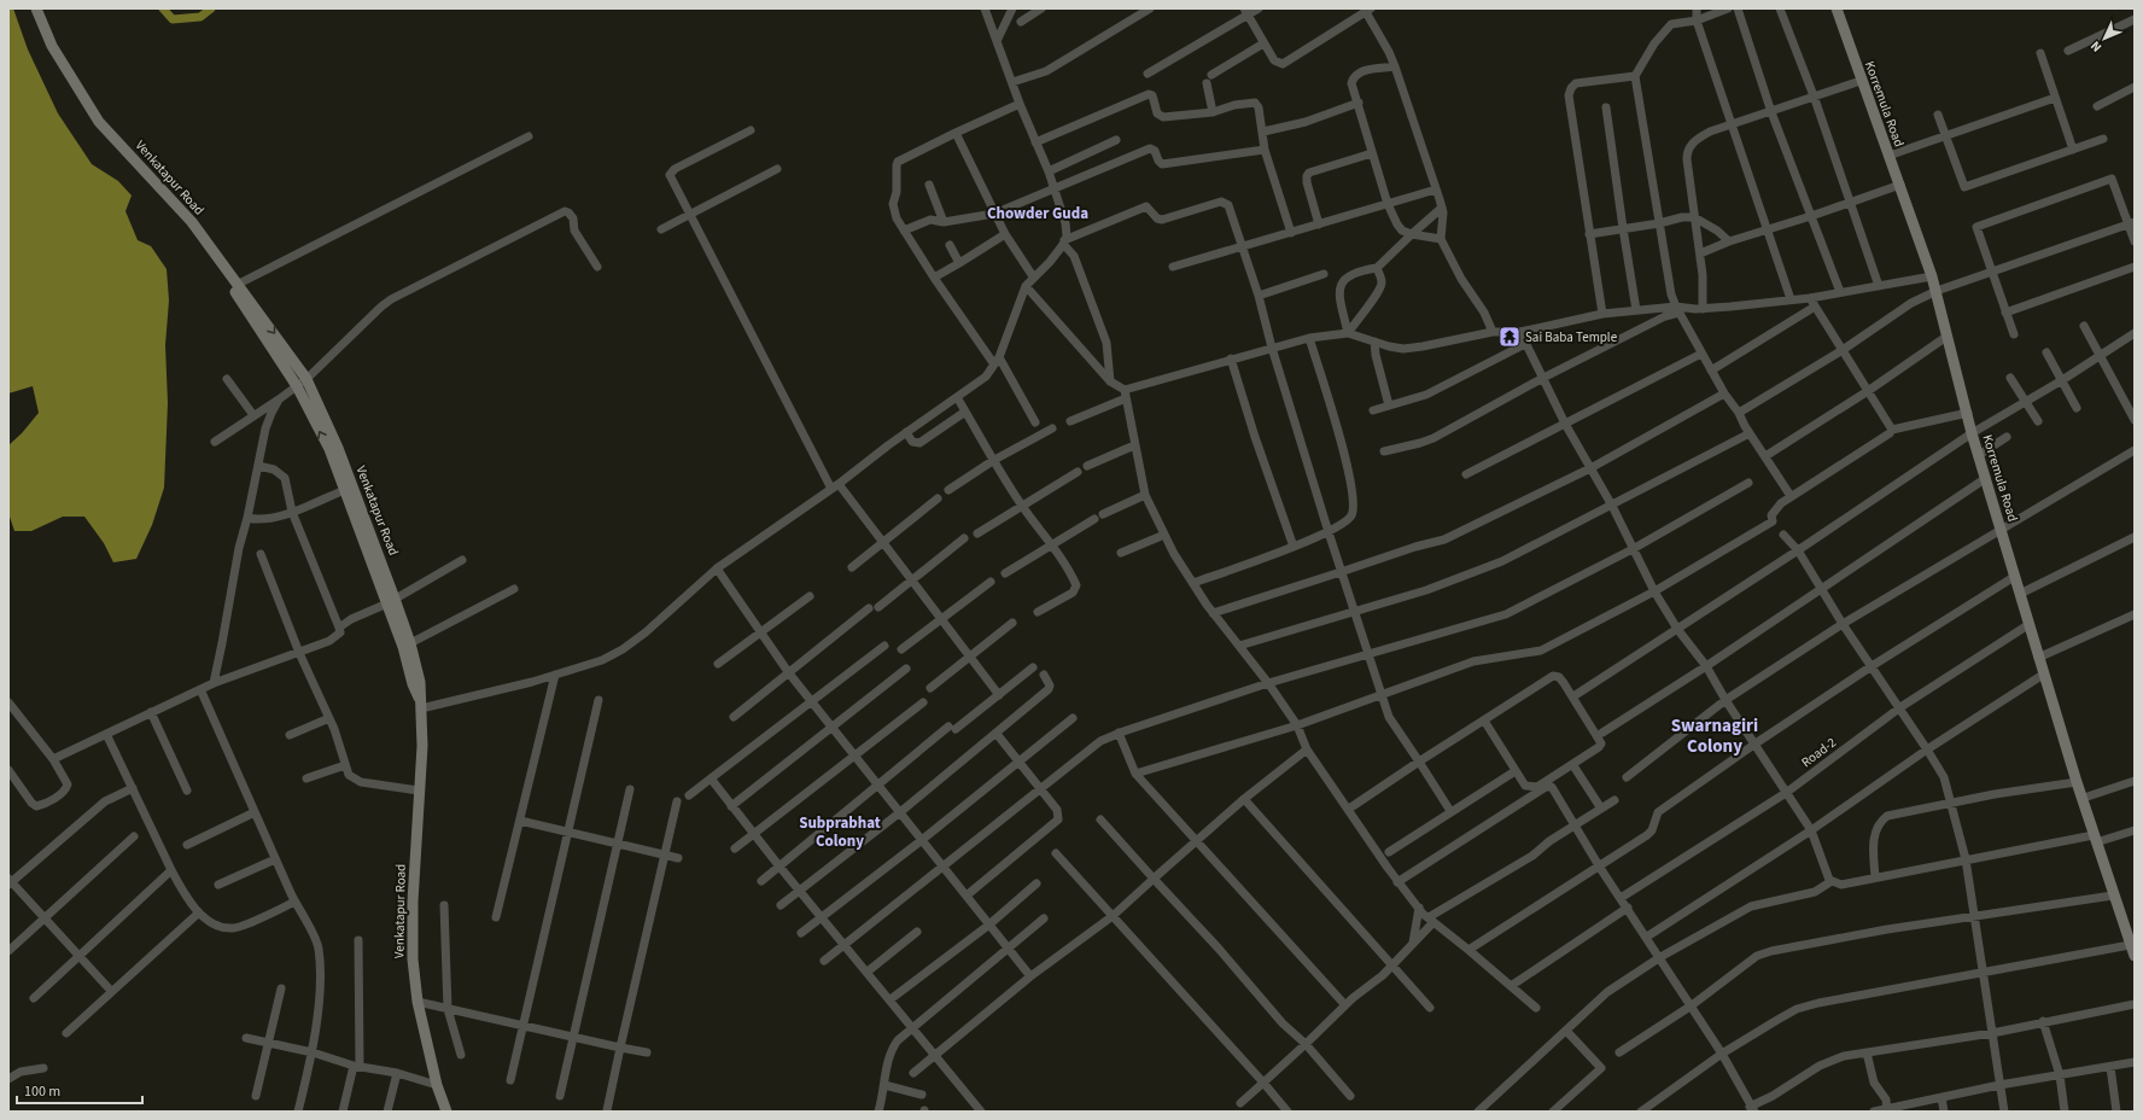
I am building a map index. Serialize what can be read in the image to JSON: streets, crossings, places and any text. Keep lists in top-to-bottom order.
{
  "streets": {
    "street": ["Korremula Road", "Venkatapur Road", "Road-2"]
  },
  "crossings": [
    ["Korremula Road", "Road-2"]
  ],
  "districts": ["Chowder Guda", "Swarnagiri Colony", "Subprabhat Colony"],
  "places": {
    "temple": ["Sai Baba Temple"]
  },
  "scale_bar": "100 m",
  "north": "bottom left"
}
